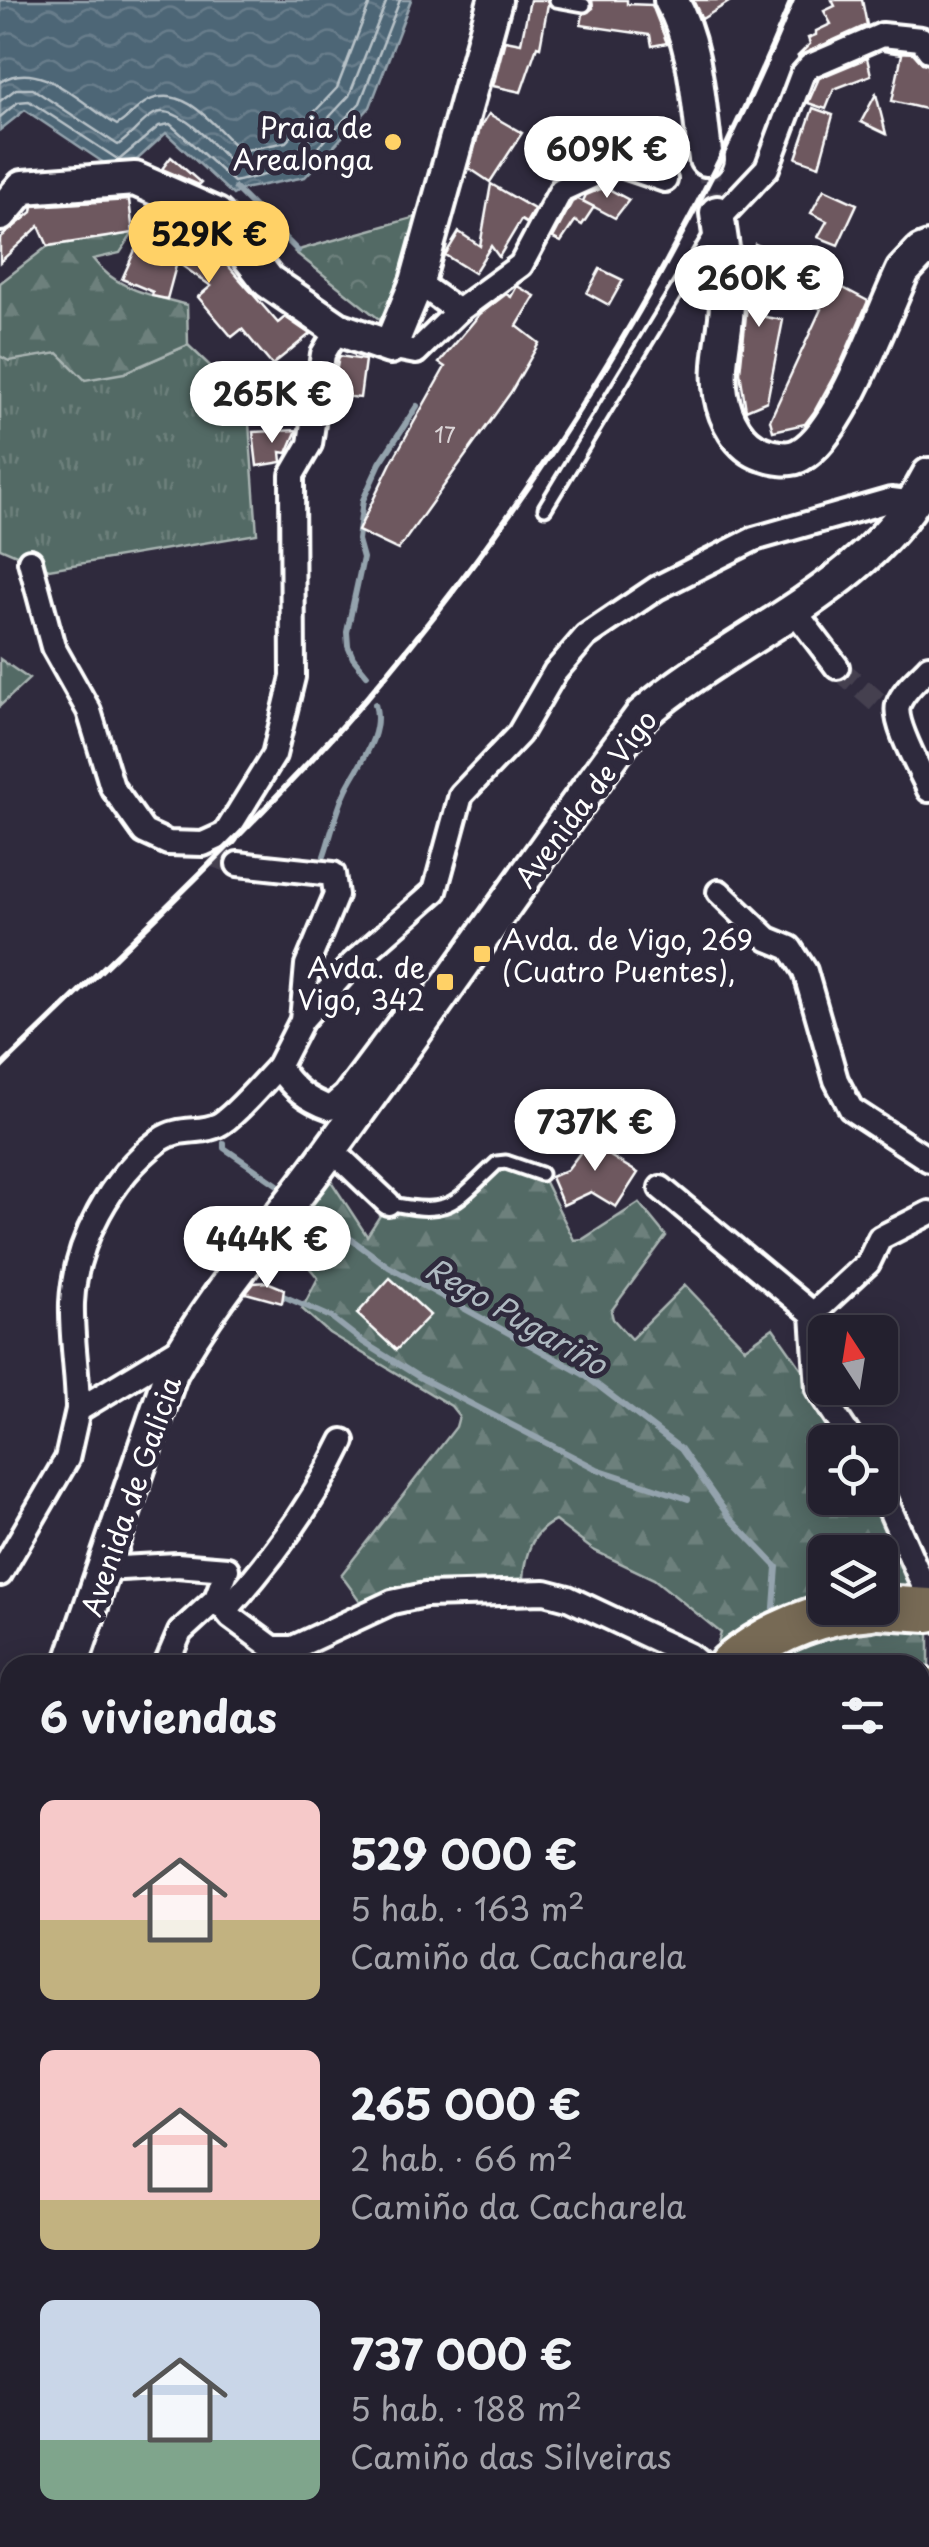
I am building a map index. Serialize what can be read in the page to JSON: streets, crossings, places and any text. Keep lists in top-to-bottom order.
{
  "streets": {
    "street": ["Avenida de Vigo", "Avenida de Galicia"]
  },
  "crossings": [
    ["Avenida de Vigo", "Avenida de Galicia"]
  ],
  "water": ["Rego Pugariño"],
  "places": {
    "other": ["Praia de Arealonga"],
    "transit": ["Avda. de Vigo, 269 (Cuatro Puentes),", "Avda. de Vigo, 342"]
  },
  "house_numbers": ["17"],
  "north": "top",
  "page": {
    "price": [
      "609K €",
      "529K €",
      "260K €",
      "265K €",
      "737K €",
      "444K €"
    ],
    "heading": "6 viviendas",
    "list": [
      {
        "name": "529 000 €",
        "note": "5 hab. · 163 m² · Camiño da Cacharela"
      },
      {
        "name": "265 000 €",
        "note": "2 hab. · 66 m² · Camiño da Cacharela"
      },
      {
        "name": "737 000 €",
        "note": "5 hab. · 188 m² · Camiño das Silveiras"
      }
    ]
  }
}
